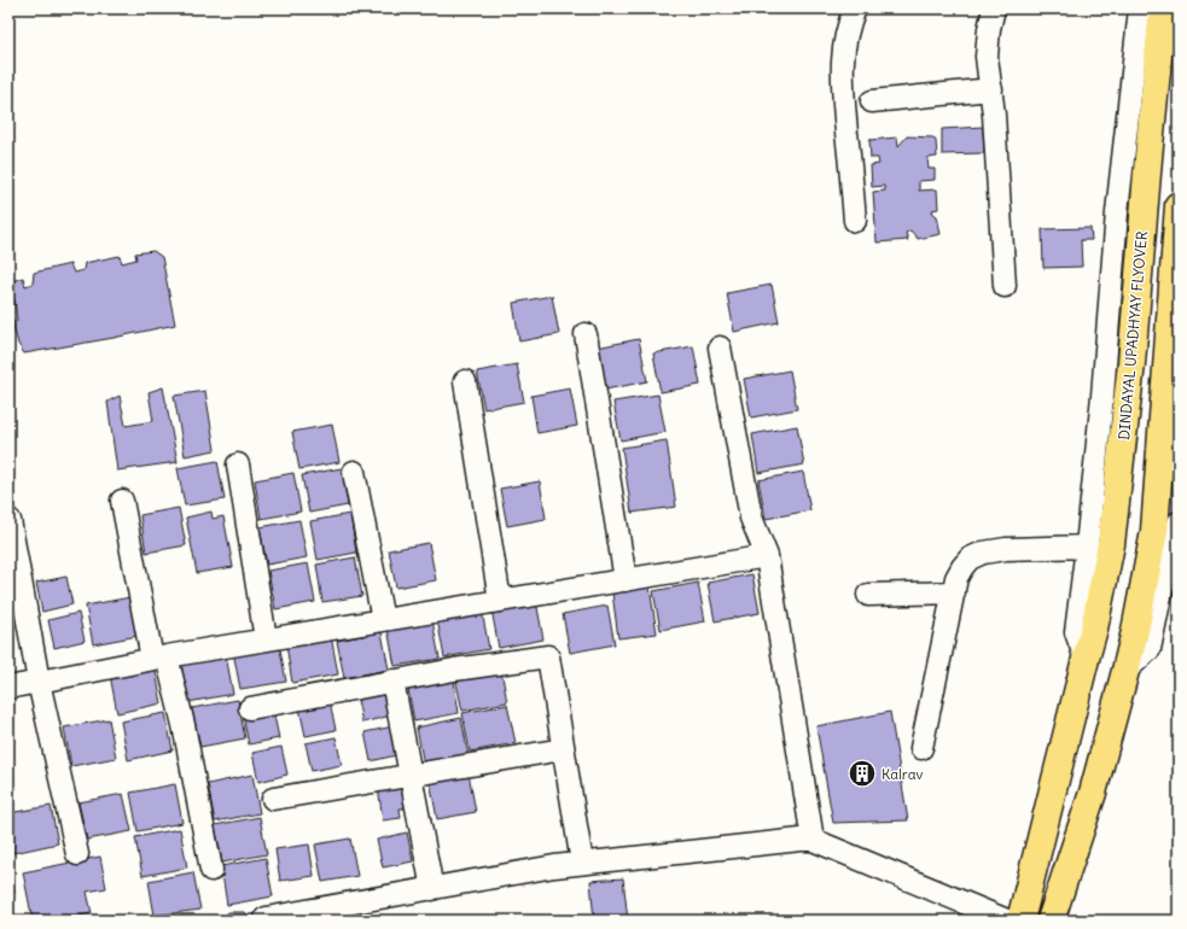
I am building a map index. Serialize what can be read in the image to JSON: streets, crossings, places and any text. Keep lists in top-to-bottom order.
{
  "streets": {
    "main road": ["DINDAYAL UPADHYAY FLYOVER"]
  },
  "places": {
    "building": ["Kalrav"]
  }
}
